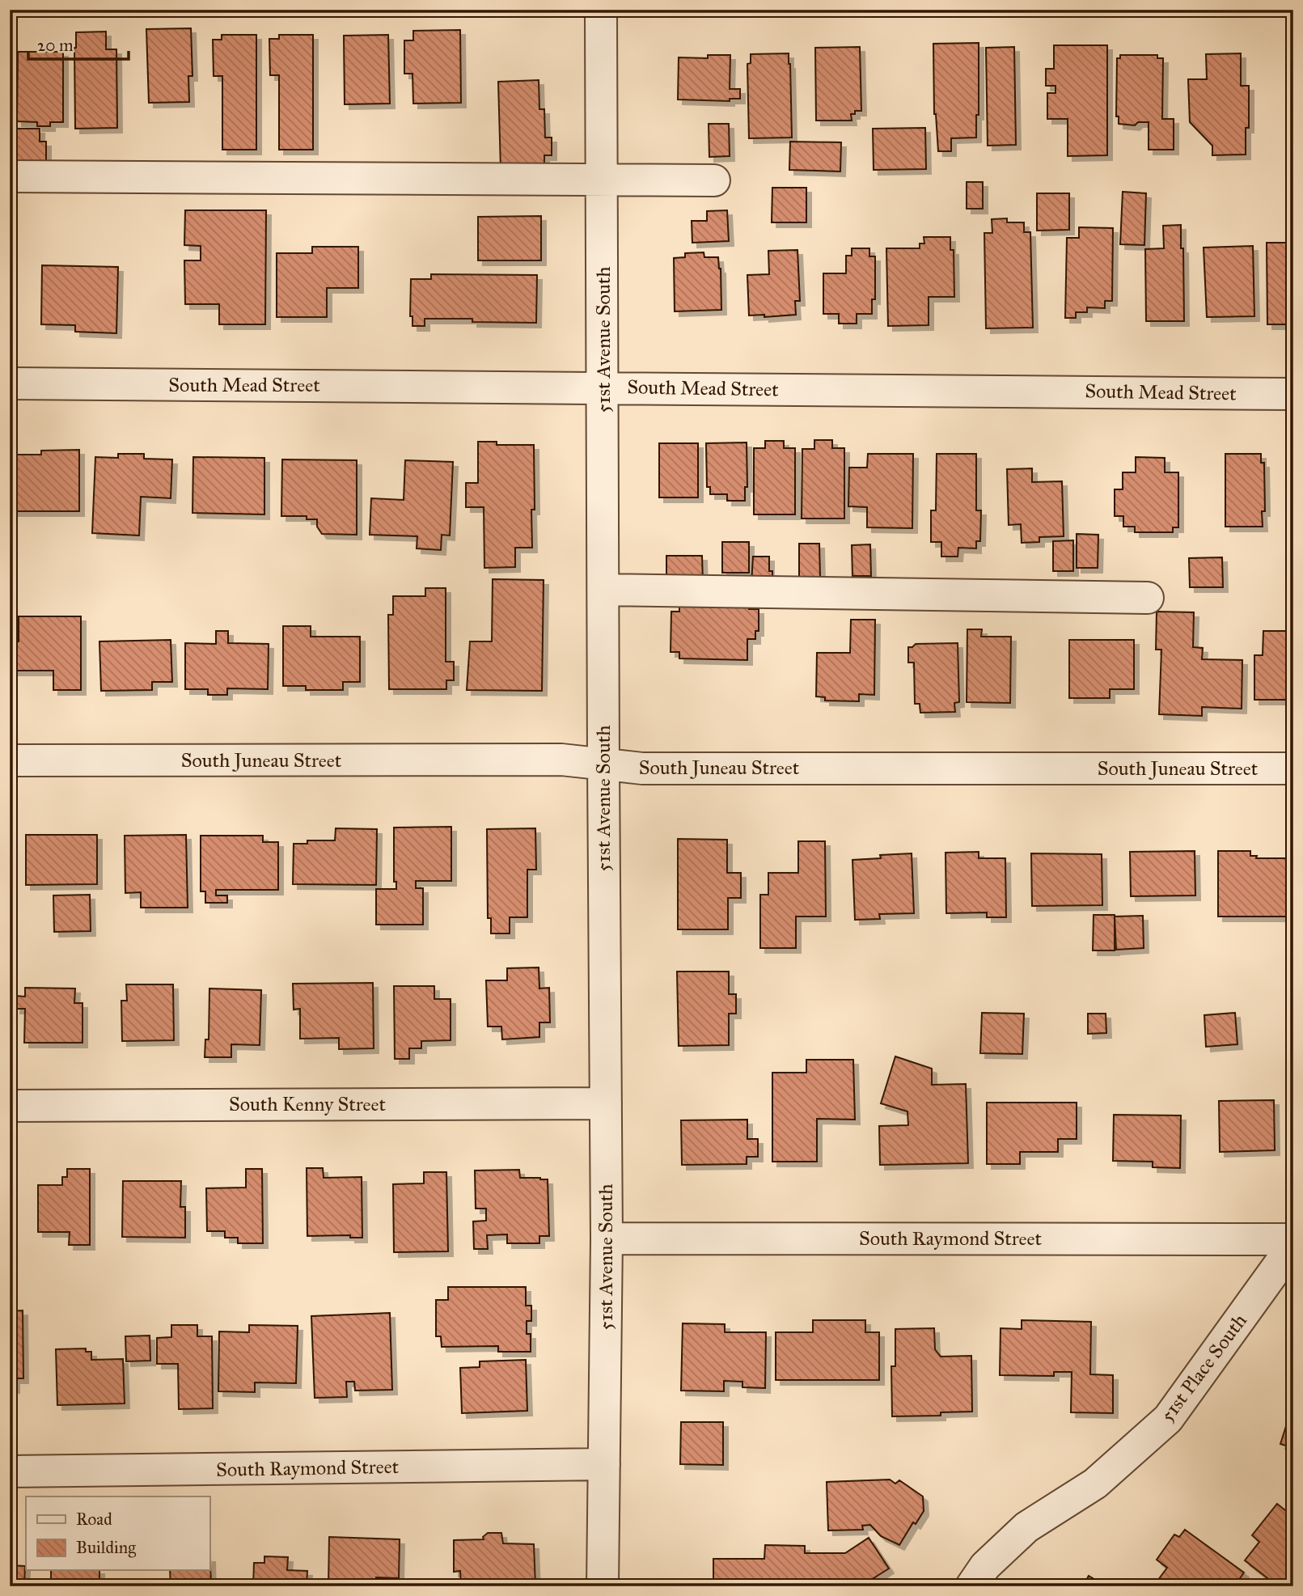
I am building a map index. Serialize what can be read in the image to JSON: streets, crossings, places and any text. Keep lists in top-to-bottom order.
{
  "streets": {
    "street": [
      "51st Avenue South",
      "South Mead Street",
      "South Juneau Street",
      "South Kenny Street",
      "South Raymond Street",
      "51st Place South"
    ]
  },
  "crossings": [
    ["51st Avenue South", "South Mead Street"],
    ["51st Avenue South", "South Juneau Street"],
    ["51st Avenue South", "South Kenny Street"],
    ["51st Avenue South", "South Raymond Street"]
  ],
  "legend": ["Road", "Building"],
  "scale_bar": "20 m"
}
